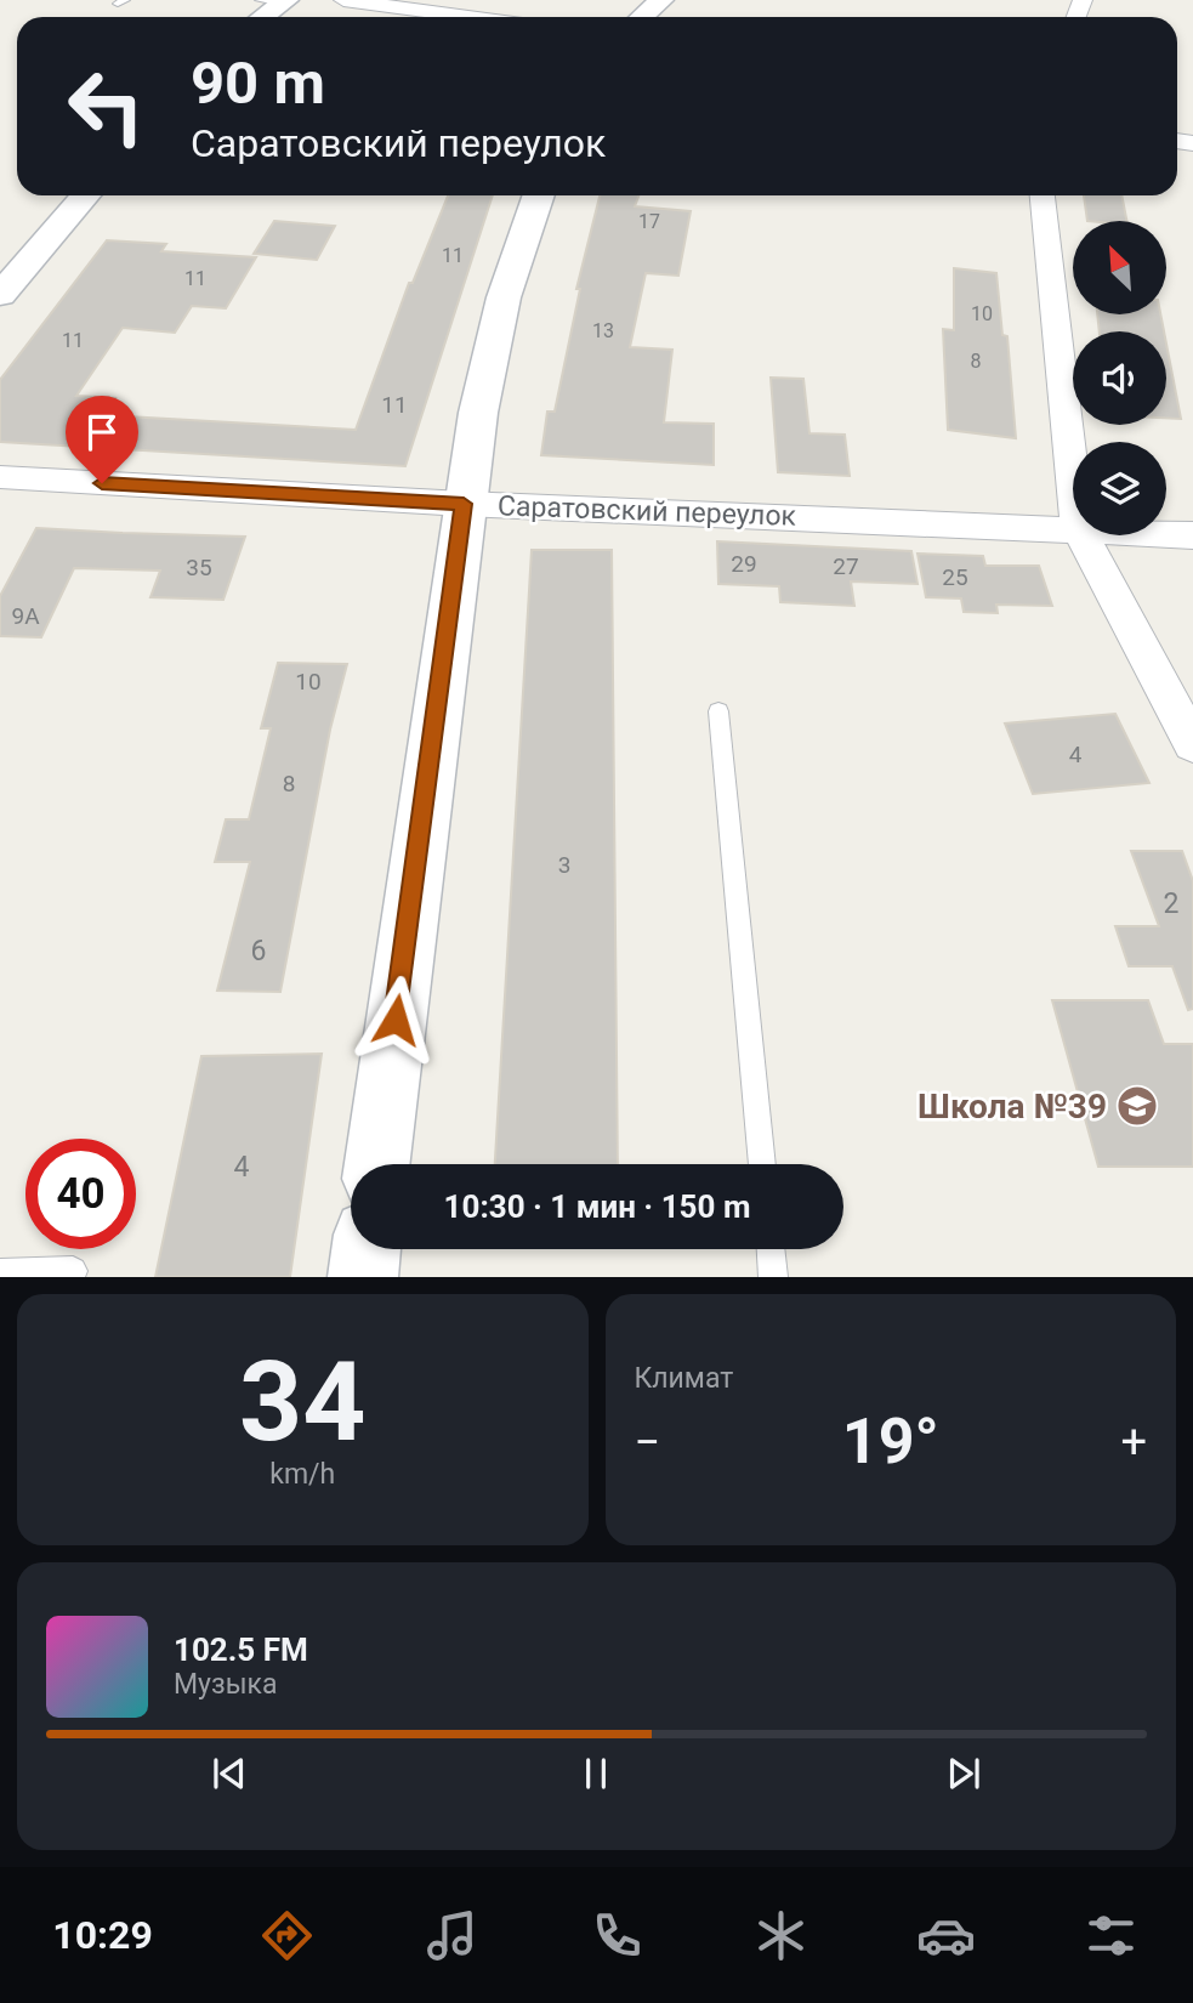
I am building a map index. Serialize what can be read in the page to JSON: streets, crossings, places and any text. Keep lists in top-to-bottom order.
{
  "streets": {
    "street": ["Саратовский переулок"]
  },
  "places": {
    "school or university": ["Школа №39"]
  },
  "house_numbers": [
    "17",
    "11",
    "11",
    "10",
    "13",
    "11",
    "8",
    "11",
    "29",
    "27",
    "35",
    "25",
    "9А",
    "10",
    "4",
    "8",
    "3",
    "2",
    "6",
    "4"
  ],
  "north": "top left",
  "page": {
    "turn": ["90 m", "Саратовский переулок"],
    "limit": "40",
    "trip": "10:30 · 1 мин · 150 m",
    "tile": [
      ["34", "km/h"],
      "Климат"
    ],
    "heat": ["−", "19°", "+"],
    "song": ["102.5 FM", "Музыка"],
    "tabs": "10:29"
  }
}
